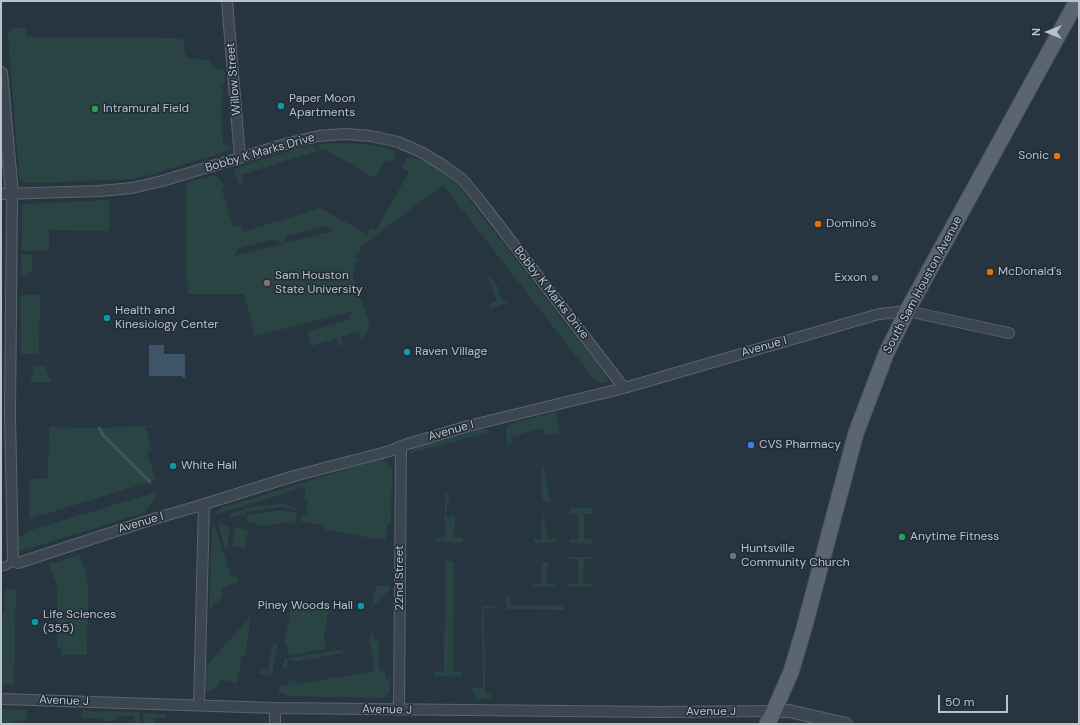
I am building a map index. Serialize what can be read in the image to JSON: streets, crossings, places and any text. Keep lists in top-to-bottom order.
{
  "streets": {
    "main road": ["South Sam Houston Avenue"],
    "street": [
      "Willow Street",
      "Bobby K Marks Drive",
      "Avenue I",
      "22nd Street",
      "Avenue J"
    ]
  },
  "crossings": [
    ["Willow Street", "Bobby K Marks Drive"],
    ["Bobby K Marks Drive", "Avenue I"],
    ["South Sam Houston Avenue", "Avenue I"],
    ["South Sam Houston Avenue", "Avenue J"],
    ["Avenue I", "22nd Street"],
    ["22nd Street", "Avenue J"]
  ],
  "places": [
    "Paper Moon Apartments",
    "Intramural Field",
    "Sonic",
    "Domino's",
    "McDonald's",
    "Exxon",
    "Sam Houston State University",
    "Health and Kinesiology Center",
    "Raven Village",
    "CVS Pharmacy",
    "White Hall",
    "Anytime Fitness",
    "Huntsville Community Church",
    "Piney Woods Hall",
    "Life Sciences (355)"
  ],
  "scale_bar": "50 m",
  "north": "left"
}
